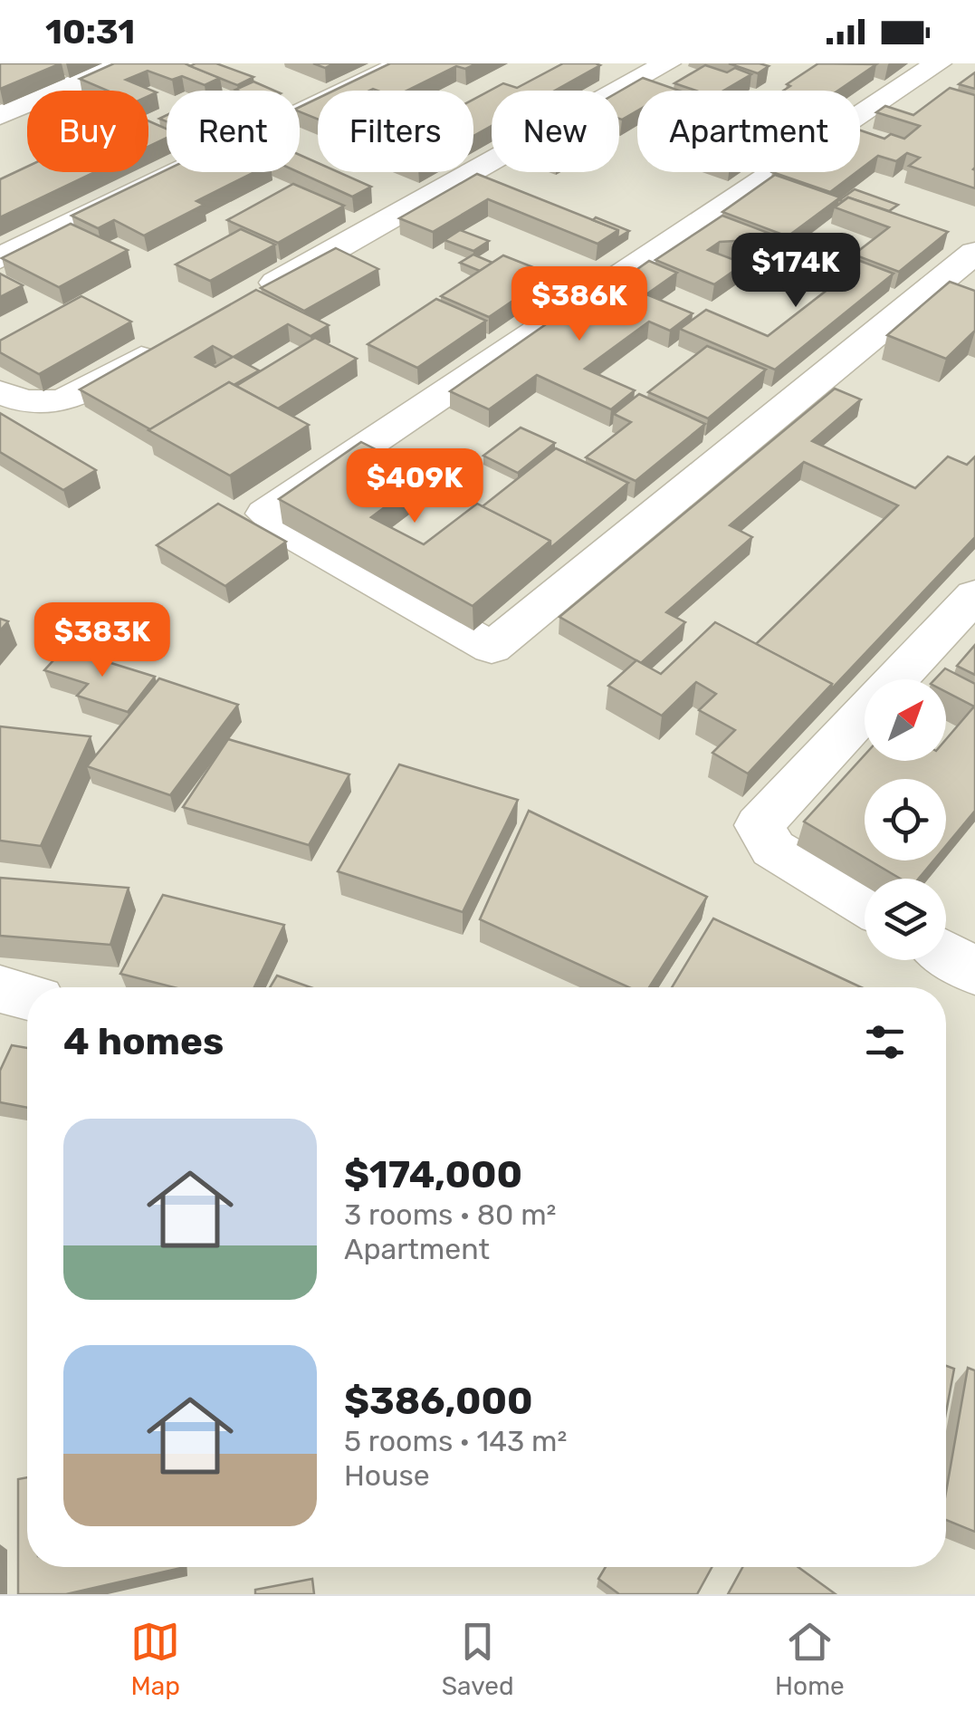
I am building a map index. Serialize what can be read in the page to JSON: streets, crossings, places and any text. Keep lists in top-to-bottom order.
{
  "north": "top right",
  "page": {
    "status": "10:31",
    "chip": [
      "Buy",
      "Rent",
      "Filters",
      "New",
      "Apartment"
    ],
    "price": [
      "$174K",
      "$386K",
      "$409K",
      "$383K"
    ],
    "heading": "4 homes",
    "list": [
      {
        "name": "$174,000",
        "note": "3 rooms · 80 m² · Apartment"
      },
      {
        "name": "$386,000",
        "note": "5 rooms · 143 m² · House"
      }
    ],
    "tabs": ["Map", "Saved", "Home"]
  }
}
